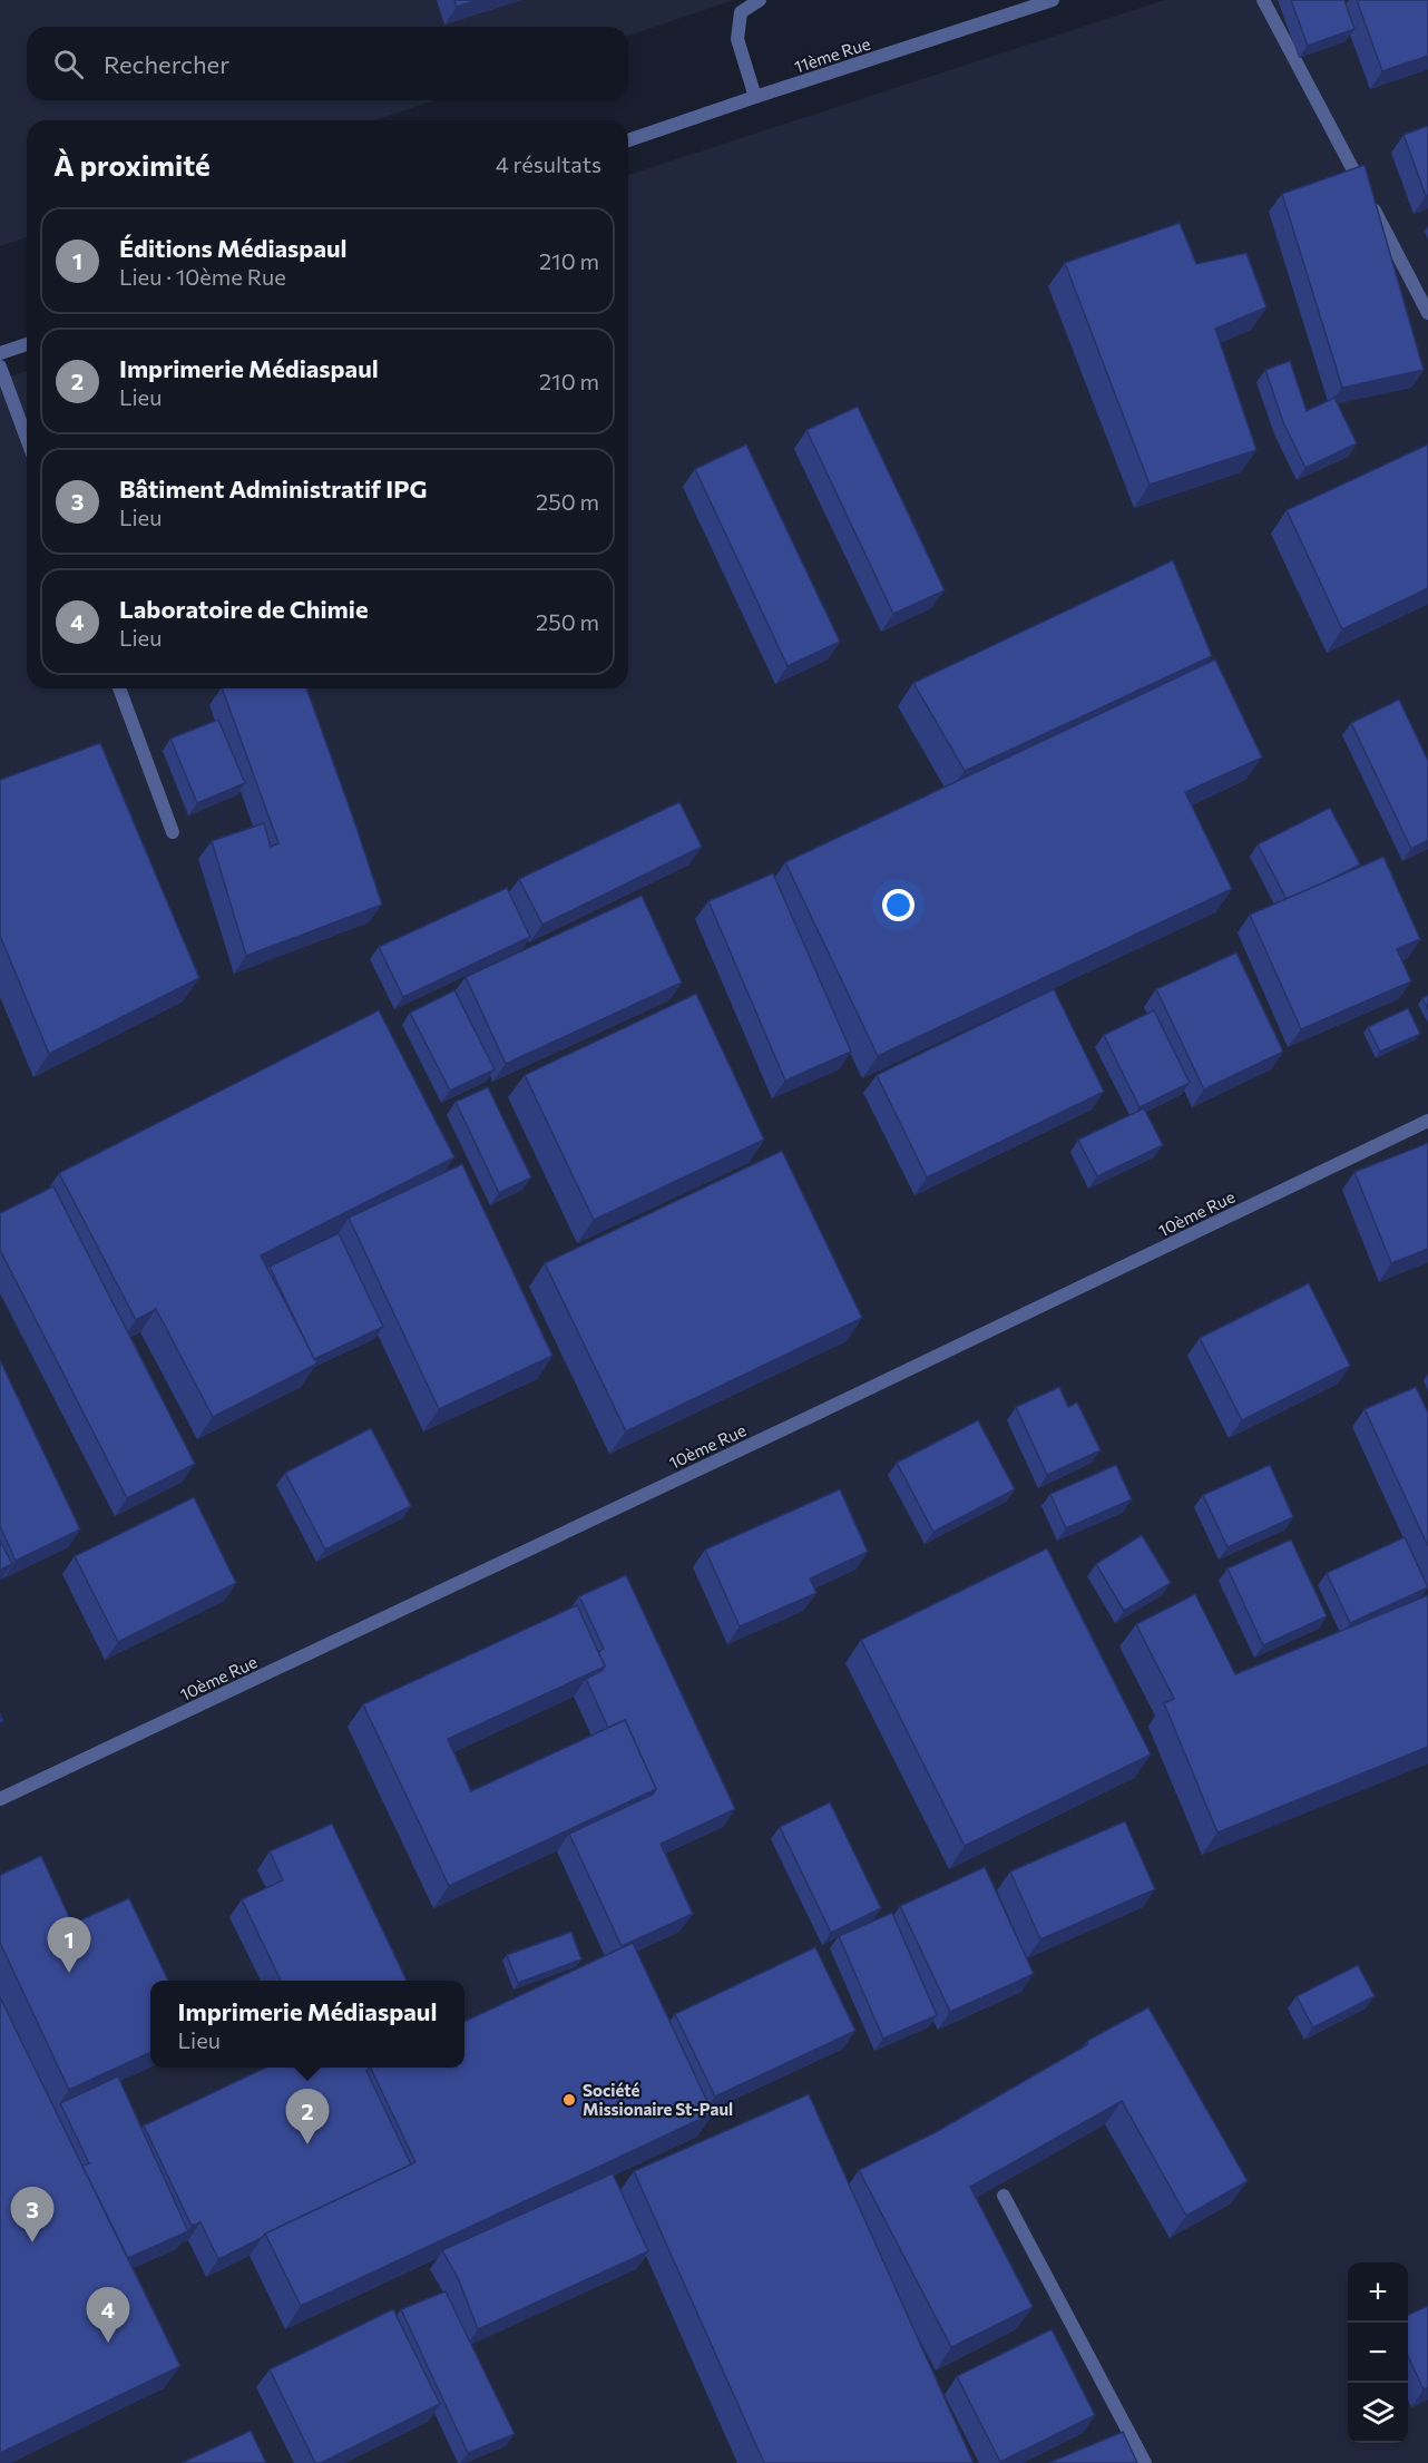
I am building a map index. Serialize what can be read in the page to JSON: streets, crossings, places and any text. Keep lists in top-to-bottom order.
{
  "streets": {
    "street": ["11ème Rue", "10ème Rue"]
  },
  "places": ["Société Missionaire St-Paul"],
  "page": {
    "search": "Rechercher",
    "heading": ["À proximité", "4 résultats"],
    "list": [
      {
        "mark": "1",
        "name": "Éditions Médiaspaul",
        "note": "Lieu · 10ème Rue",
        "value": "210 m"
      },
      {
        "mark": "2",
        "name": "Imprimerie Médiaspaul",
        "note": "Lieu",
        "value": "210 m"
      },
      {
        "mark": "3",
        "name": "Bâtiment Administratif IPG",
        "note": "Lieu",
        "value": "250 m"
      },
      {
        "mark": "4",
        "name": "Laboratoire de Chimie",
        "note": "Lieu",
        "value": "250 m"
      }
    ],
    "pins": [
      "1",
      "2",
      "3",
      "4"
    ],
    "popup": ["Imprimerie Médiaspaul", "Lieu"],
    "map_buttons": ["+", "−"]
  }
}
